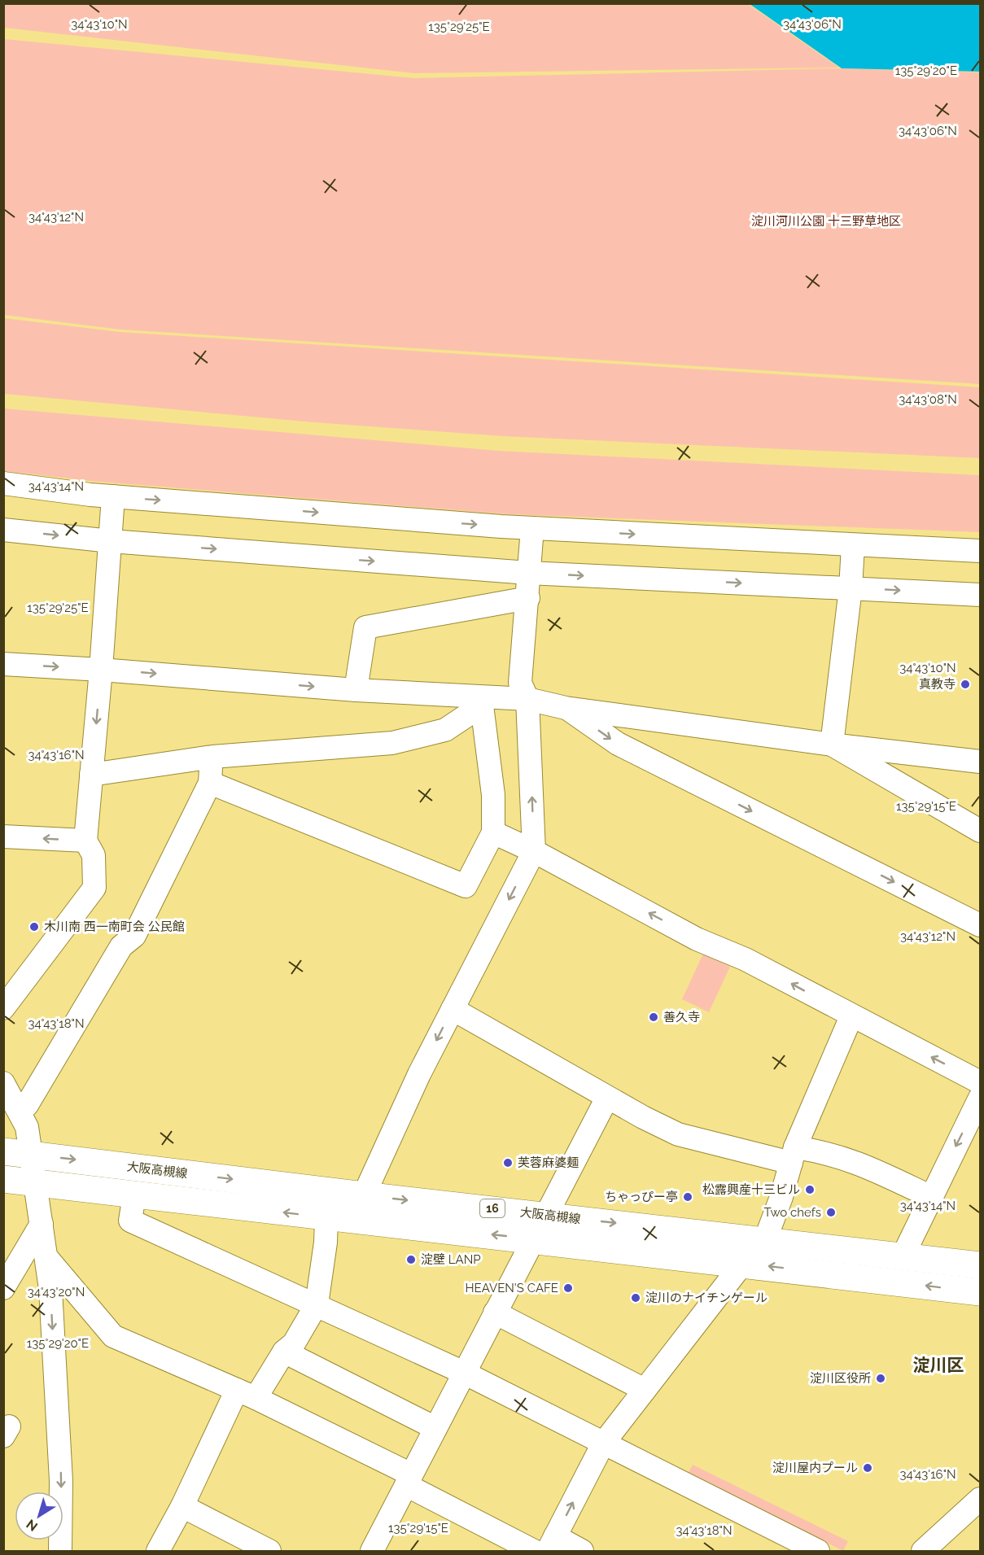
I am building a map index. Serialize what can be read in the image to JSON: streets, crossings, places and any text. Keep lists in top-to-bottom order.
{
  "streets": {
    "main road": ["大阪高槻線", "16"]
  },
  "districts": ["淀川区"],
  "parks": ["淀川河川公園 十三野草地区"],
  "places": [
    "真教寺",
    "木川南 西一南町会 公民館",
    "善久寺",
    "芙蓉麻婆麺",
    "松露興産十三ビル",
    "ちゃっぴー亭",
    "Two chefs",
    "淀壁 LANP",
    "HEAVEN'S CAFE",
    "淀川のナイチンゲール",
    "淀川区役所",
    "淀川屋内プール"
  ],
  "north": "bottom left",
  "coordinates": [
    "34°43'10\"N",
    "34°43'06\"N",
    "135°29'25\"E",
    "135°29'20\"E",
    "34°43'12\"N",
    "34°43'08\"N",
    "34°43'14\"N",
    "34°43'16\"N",
    "135°29'15\"E",
    "34°43'18\"N",
    "34°43'20\"N"
  ]
}
